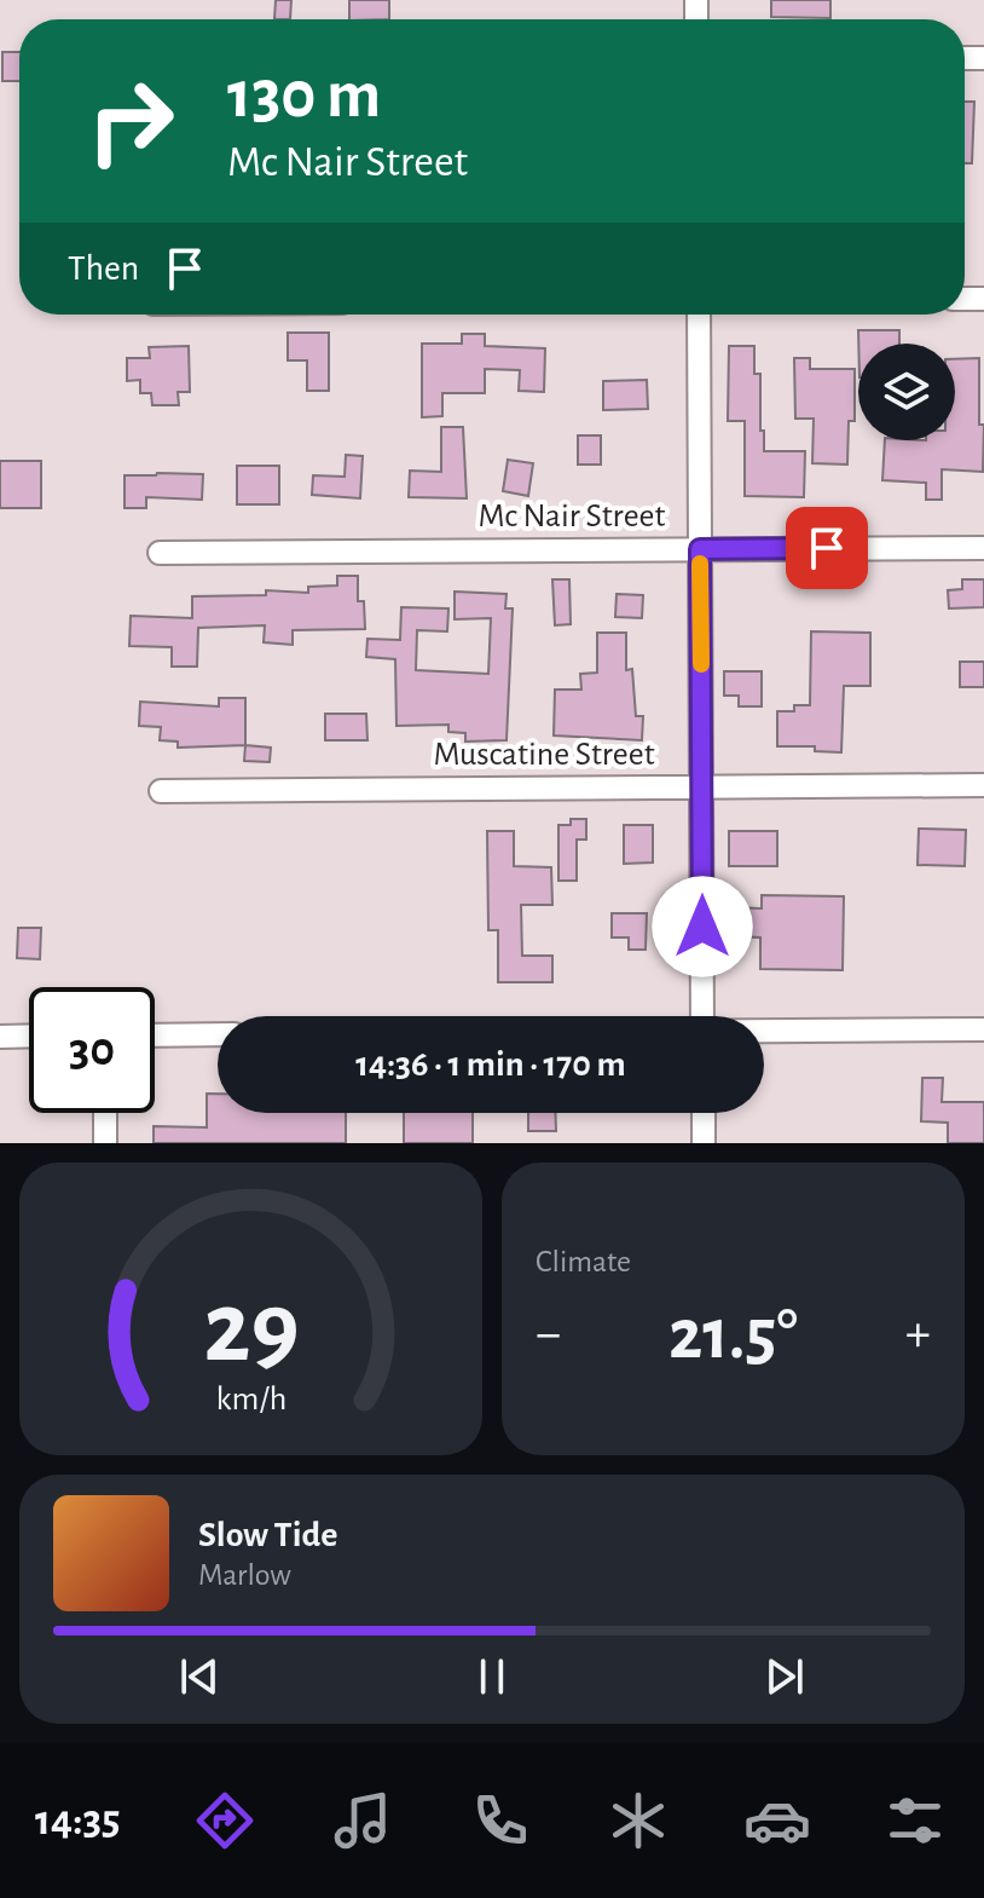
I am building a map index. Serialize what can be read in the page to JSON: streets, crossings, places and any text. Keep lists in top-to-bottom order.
{
  "streets": {
    "street": ["Mc Nair Street", "Muscatine Street"]
  },
  "page": {
    "turn": ["130 m", "Mc Nair Street"],
    "then": "Then",
    "limit": "30",
    "trip": "14:36 · 1 min · 170 m",
    "tile": "Climate",
    "heat": ["−", "21.5°", "+"],
    "song": ["Slow Tide", "Marlow"],
    "tabs": "14:35",
    "gauge": ["29", "km/h"]
  }
}
